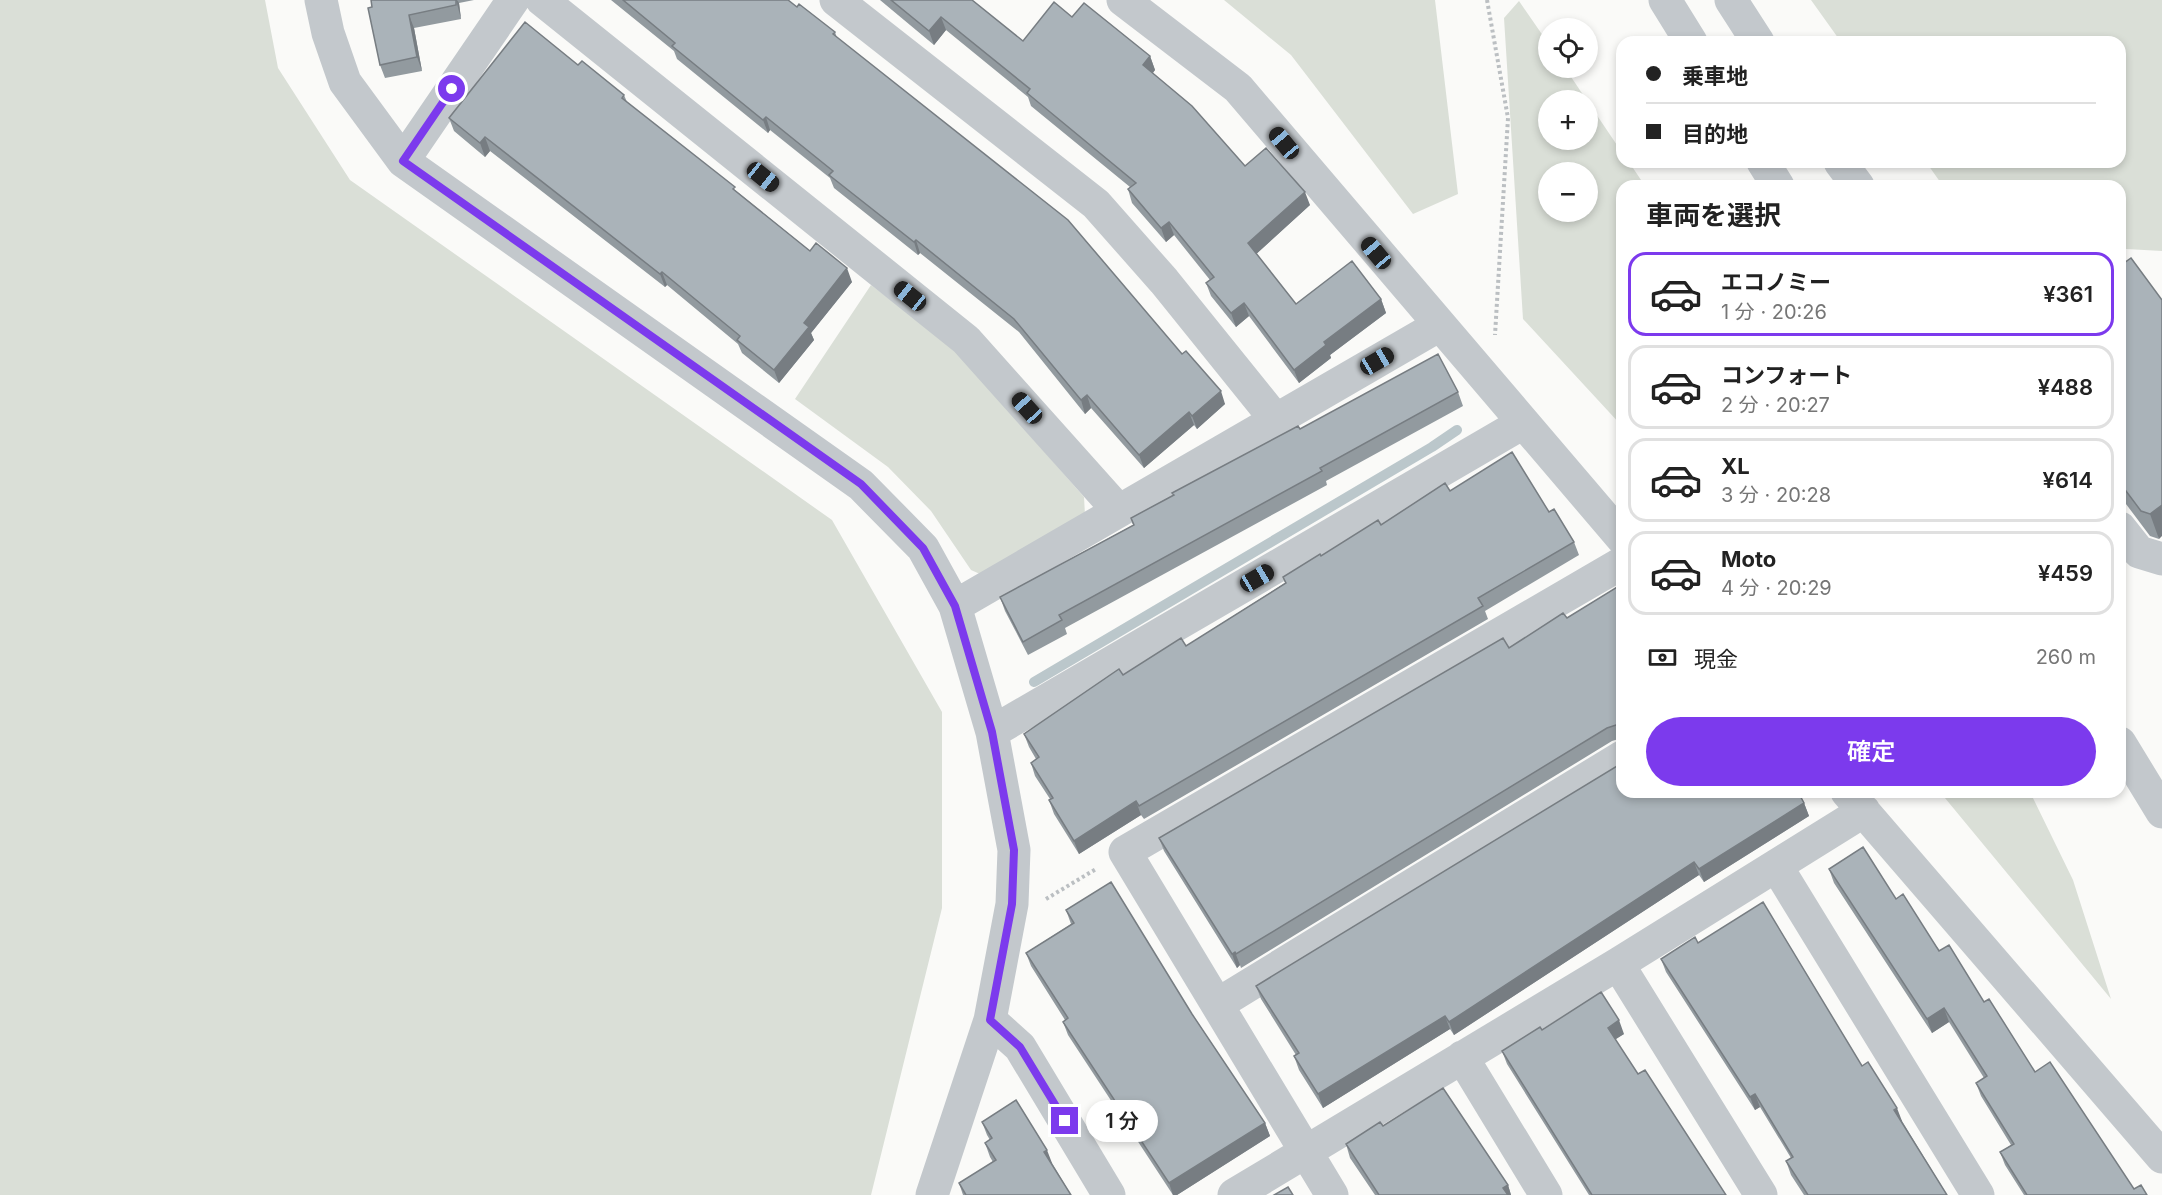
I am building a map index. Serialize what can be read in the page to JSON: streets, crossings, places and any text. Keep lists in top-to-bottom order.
{
  "page": {
    "map_buttons": ["+", "−"],
    "banner": ["乗車地", "目的地"],
    "heading": "車両を選択",
    "list": [
      {
        "name": "エコノミー",
        "note": "1 分 · 20:26",
        "value": "¥361"
      },
      {
        "name": "コンフォート",
        "note": "2 分 · 20:27",
        "value": "¥488"
      },
      {
        "name": "XL",
        "note": "3 分 · 20:28",
        "value": "¥614"
      },
      {
        "name": "Moto",
        "note": "4 分 · 20:29",
        "value": "¥459"
      }
    ],
    "pay": ["現金", "260 m"],
    "buttons": "確定",
    "bubble": "1 分"
  }
}
